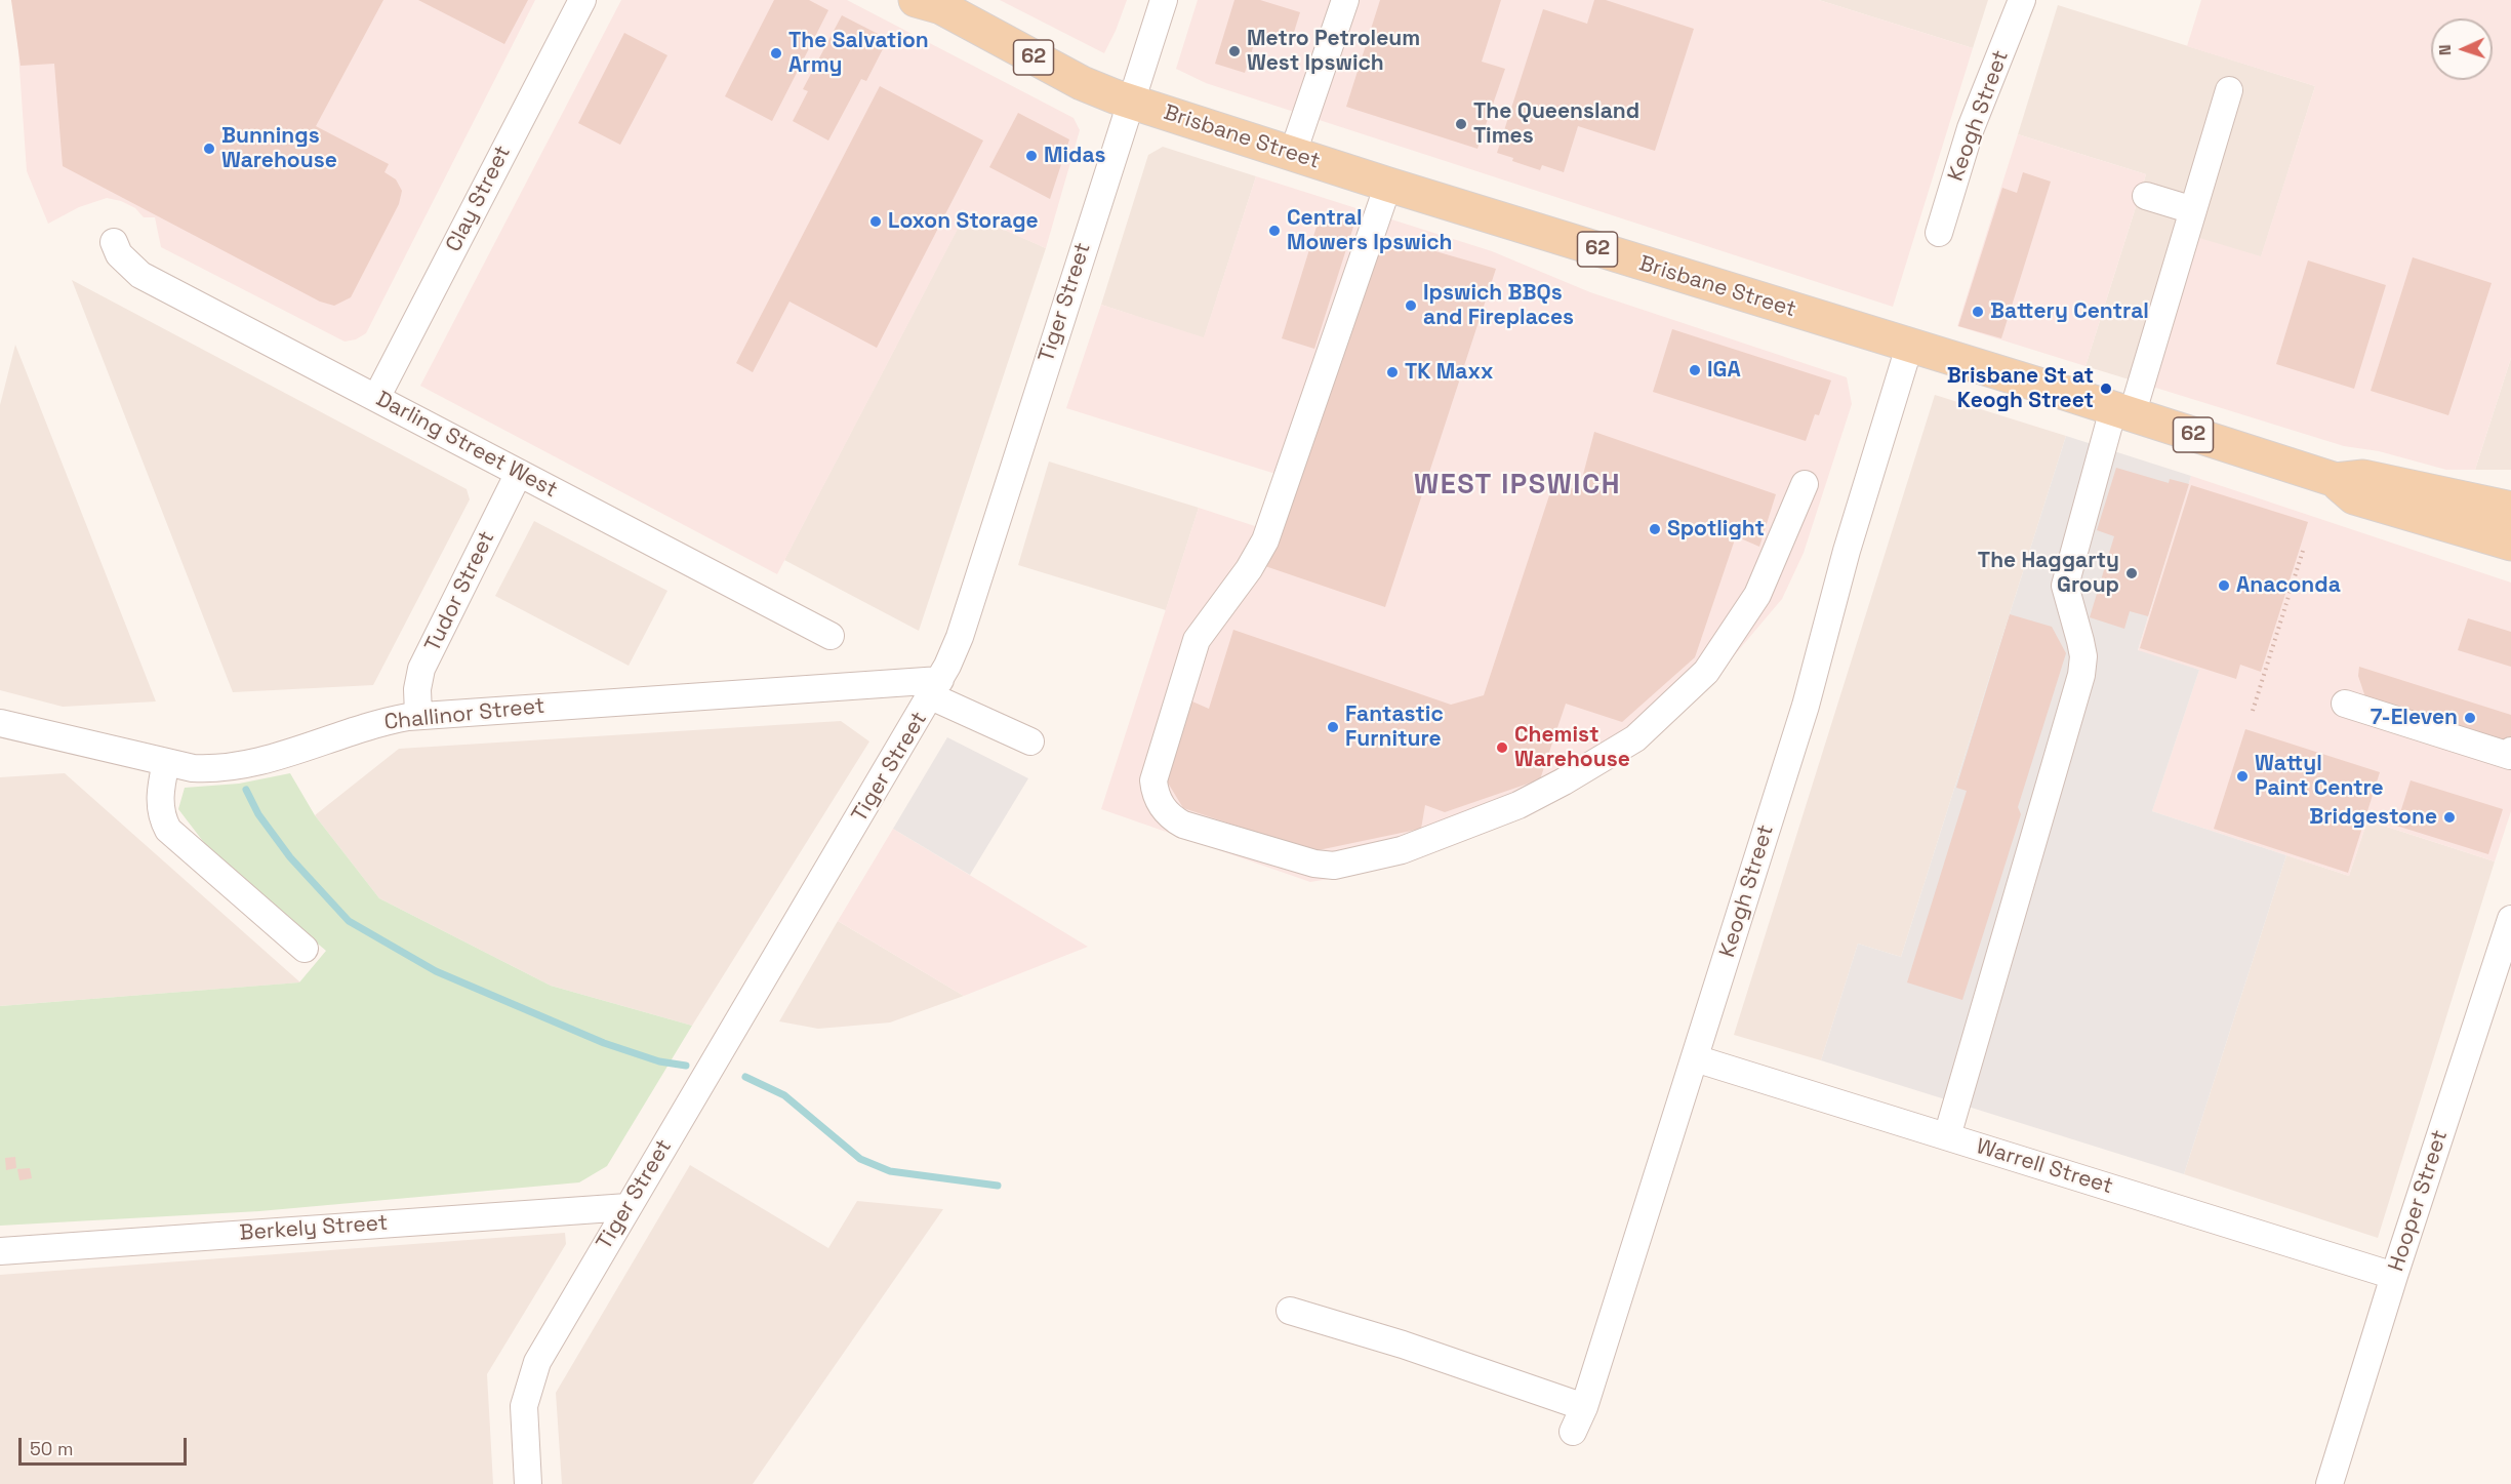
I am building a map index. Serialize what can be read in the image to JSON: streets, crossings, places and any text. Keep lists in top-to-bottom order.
{
  "streets": {
    "main road": ["62", "Brisbane Street"],
    "street": [
      "Keogh Street",
      "Clay Street",
      "Tiger Street",
      "Darling Street West",
      "Tudor Street",
      "Challinor Street",
      "Warrell Street",
      "Hooper Street",
      "Berkely Street"
    ]
  },
  "crossings": [
    ["62", "Brisbane Street"],
    ["Keogh Street", "Brisbane Street"],
    ["Keogh Street", "Warrell Street"],
    ["Brisbane Street", "Tiger Street"],
    ["Clay Street", "Darling Street West"],
    ["Tiger Street", "Challinor Street"],
    ["Tiger Street", "Berkely Street"],
    ["Darling Street West", "Tudor Street"],
    ["Tudor Street", "Challinor Street"],
    ["Warrell Street", "Hooper Street"]
  ],
  "districts": ["WEST IPSWICH"],
  "places": [
    "Metro Petroleum West Ipswich",
    "The Salvation Army",
    "The Queensland Times",
    "Bunnings Warehouse",
    "Midas",
    "Loxon Storage",
    "Central Mowers Ipswich",
    "Ipswich BBQs and Fireplaces",
    "Battery Central",
    "IGA",
    "TK Maxx",
    "Brisbane St at Keogh Street",
    "Spotlight",
    "The Haggarty Group",
    "Anaconda",
    "7-Eleven",
    "Fantastic Furniture",
    "Chemist Warehouse",
    "Wattyl Paint Centre",
    "Bridgestone"
  ],
  "scale_bar": "50 m",
  "north": "left"
}
